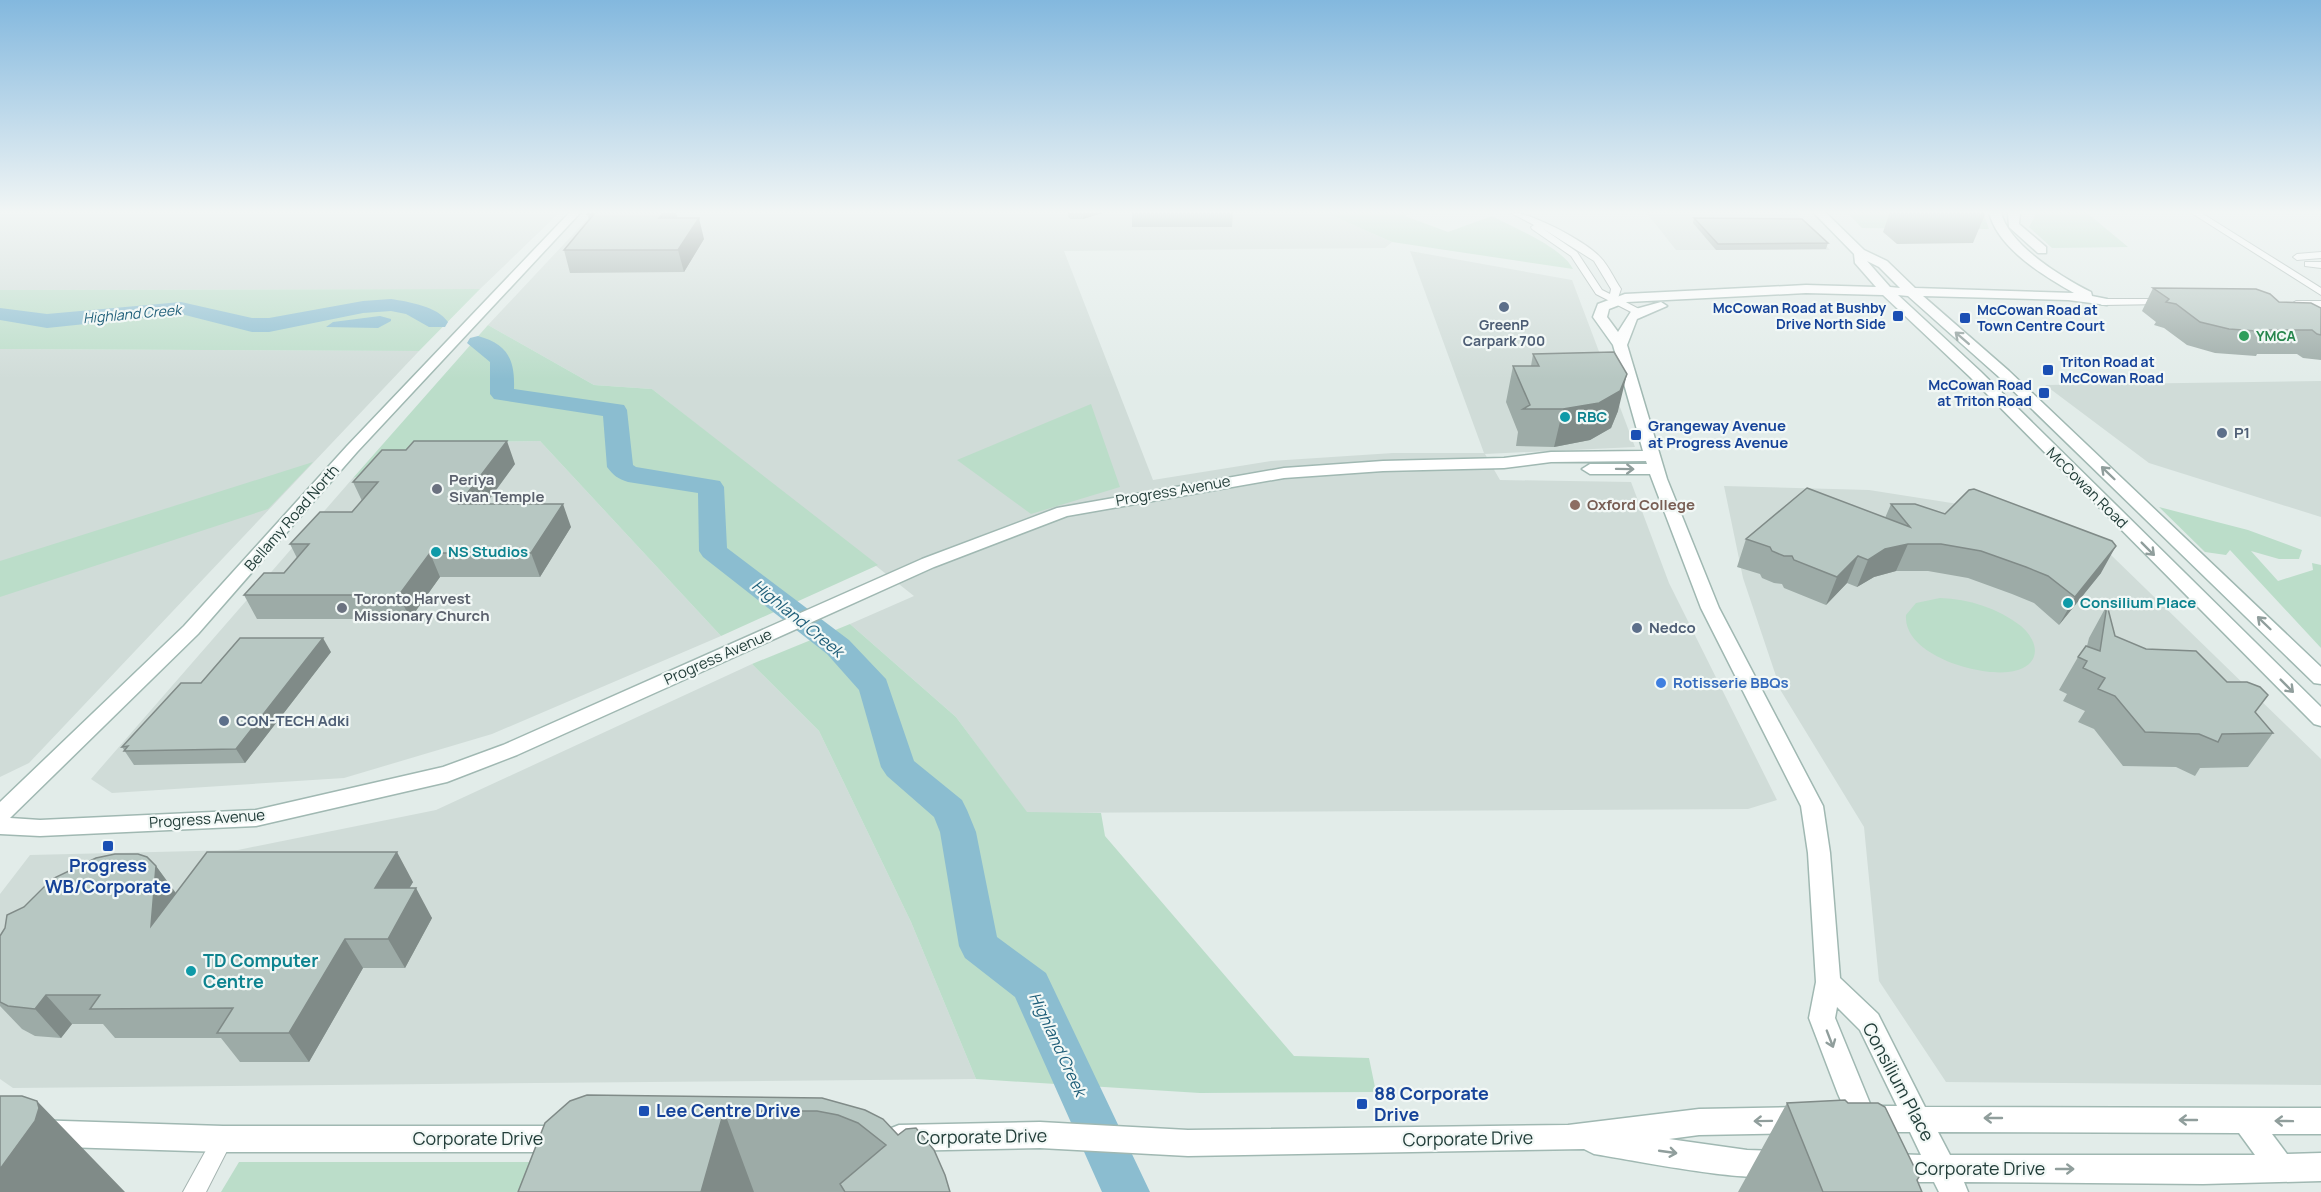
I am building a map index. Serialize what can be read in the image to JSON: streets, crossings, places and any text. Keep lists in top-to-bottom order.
{
  "streets": {
    "street": [
      "McCowan Road",
      "Progress Avenue",
      "Bellamy Road North",
      "Consilium Place",
      "Corporate Drive"
    ]
  },
  "crossings": [
    ["Consilium Place", "Corporate Drive"]
  ],
  "water": ["Highland Creek"],
  "places": {
    "other": [
      "GreenP Carpark 700",
      "YMCA",
      "RBC",
      "P1",
      "Periya Sivan Temple",
      "Oxford College",
      "NS Studios",
      "Consilium Place",
      "Toronto Harvest Missionary Church",
      "Nedco",
      "Rotisserie BBQs",
      "CON-TECH Adki",
      "TD Computer Centre"
    ],
    "transit": [
      "McCowan Road at Bushby Drive North Side",
      "McCowan Road at Town Centre Court",
      "Triton Road at McCowan Road",
      "McCowan Road at Triton Road",
      "Grangeway Avenue at Progress Avenue",
      "Progress WB/Corporate",
      "88 Corporate Drive",
      "Lee Centre Drive"
    ]
  }
}
